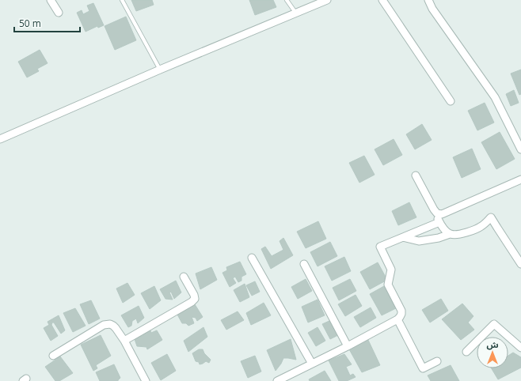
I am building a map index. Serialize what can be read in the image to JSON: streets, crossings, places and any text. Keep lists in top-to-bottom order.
{
  "scale_bar": "50 m",
  "north": "top"
}
